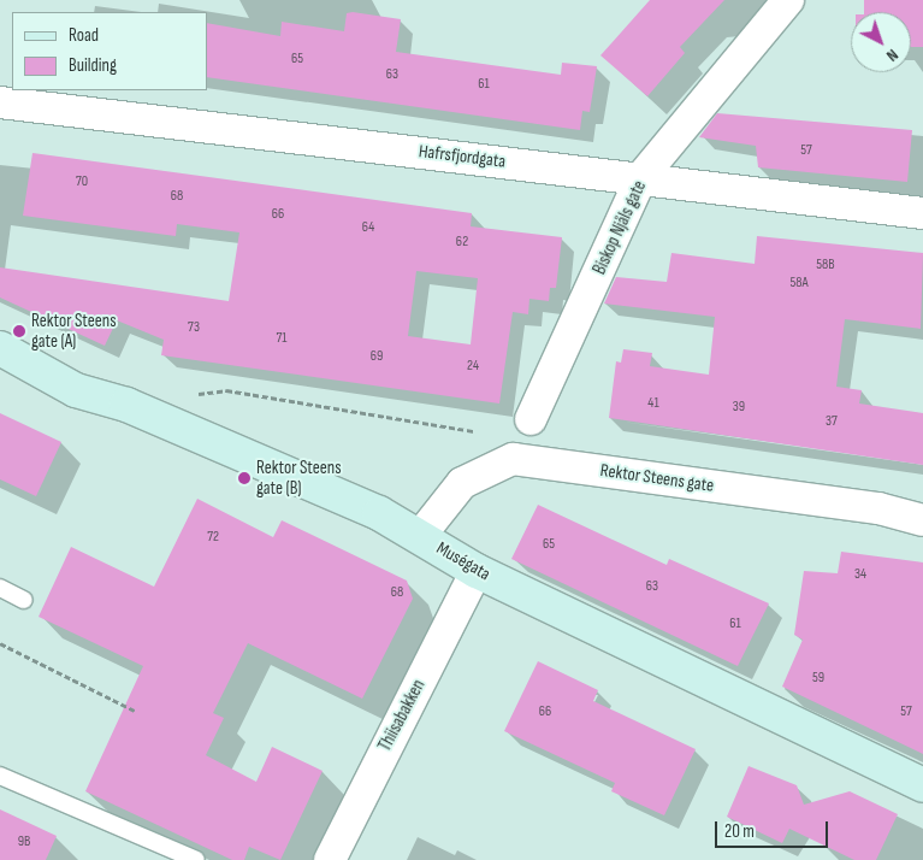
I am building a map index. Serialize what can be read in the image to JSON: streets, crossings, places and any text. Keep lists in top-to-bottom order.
{
  "streets": {
    "street": [
      "Hafrsfjordgata",
      "Biskop Njåls gate",
      "Rektor Steens gate",
      "Muségata",
      "Thiisabakken"
    ]
  },
  "crossings": [
    ["Hafrsfjordgata", "Biskop Njåls gate"],
    ["Rektor Steens gate", "Muségata"],
    ["Muségata", "Thiisabakken"]
  ],
  "places": ["Rektor Steens gate (A)", "Rektor Steens gate (B)"],
  "house_numbers": [
    "65",
    "63",
    "61",
    "57",
    "70",
    "68",
    "66",
    "64",
    "62",
    "58B",
    "58A",
    "73",
    "71",
    "69",
    "24",
    "41",
    "39",
    "37",
    "72",
    "65",
    "34",
    "63",
    "68",
    "61",
    "59",
    "66",
    "57",
    "9B"
  ],
  "legend": ["Road", "Building"],
  "scale_bar": "20 m",
  "north": "bottom right"
}
